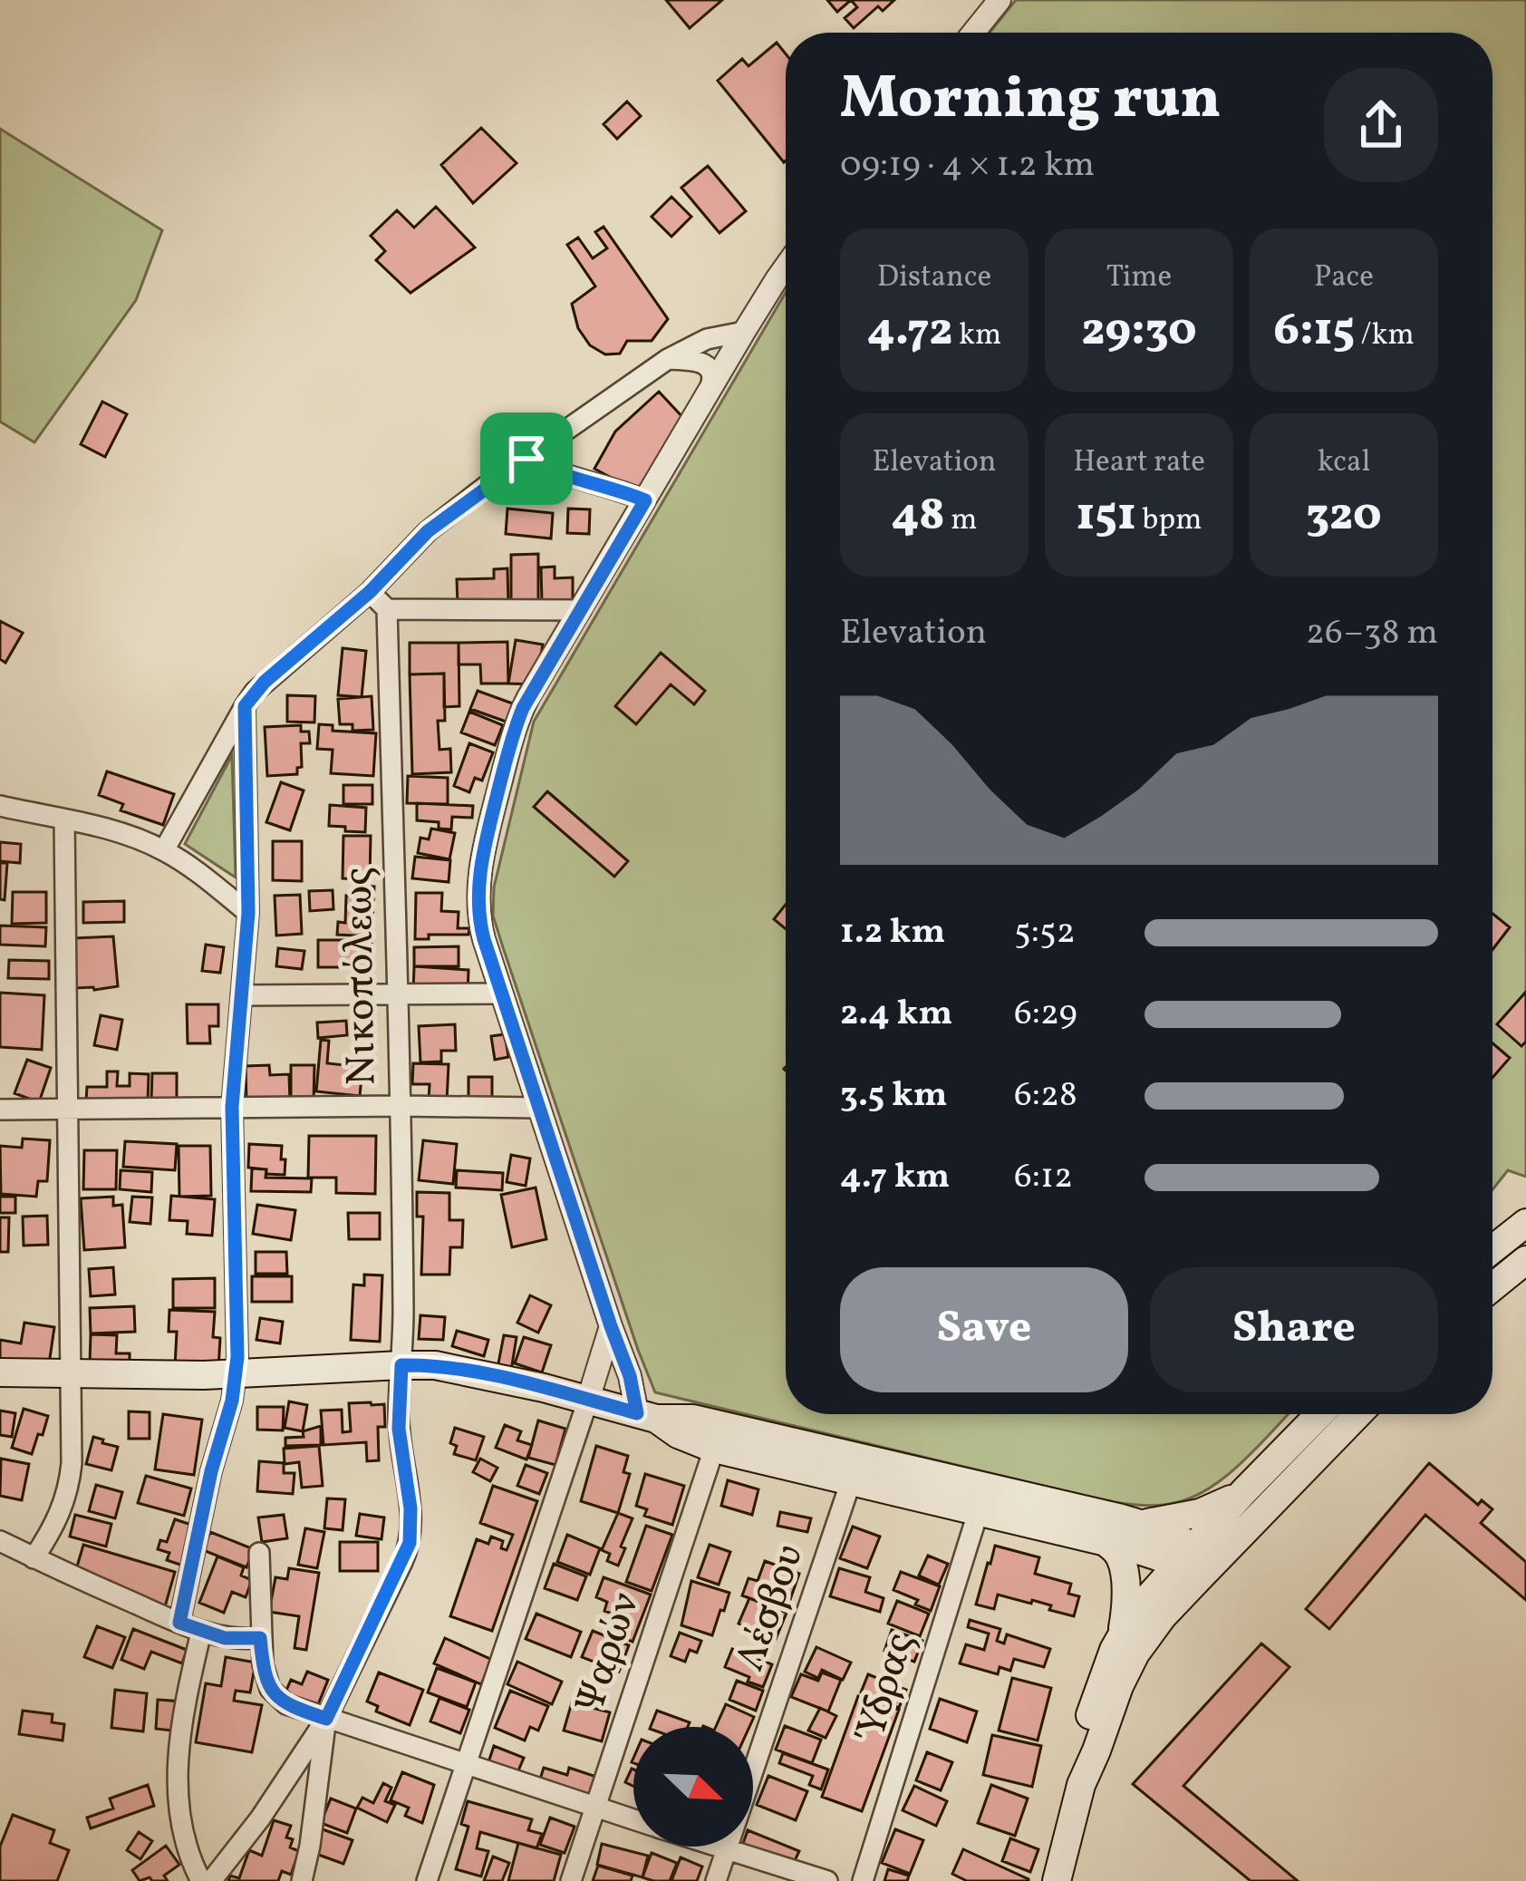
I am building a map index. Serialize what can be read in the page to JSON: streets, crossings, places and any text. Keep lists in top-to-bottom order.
{
  "streets": {
    "street": [
      "Νικοπόλεως",
      "Λέσβου",
      "Ψαρών",
      "Ύδρας"
    ]
  },
  "north": "bottom right",
  "page": {
    "heading": ["Morning run", "09:19 · 4 × 1.2 km"],
    "stats": [
      ["Distance", "4.72 km"],
      ["Time", "29:30"],
      ["Pace", "6:15 /km"],
      ["Elevation", "48 m"],
      ["Heart rate", "151 bpm"],
      ["kcal", "320"]
    ],
    "chart": ["Elevation", "26–38 m"],
    "list": [
      {
        "name": "1.2 km",
        "note": "5:52"
      },
      {
        "name": "2.4 km",
        "note": "6:29"
      },
      {
        "name": "3.5 km",
        "note": "6:28"
      },
      {
        "name": "4.7 km",
        "note": "6:12"
      }
    ],
    "buttons": ["Save", "Share"]
  }
}
